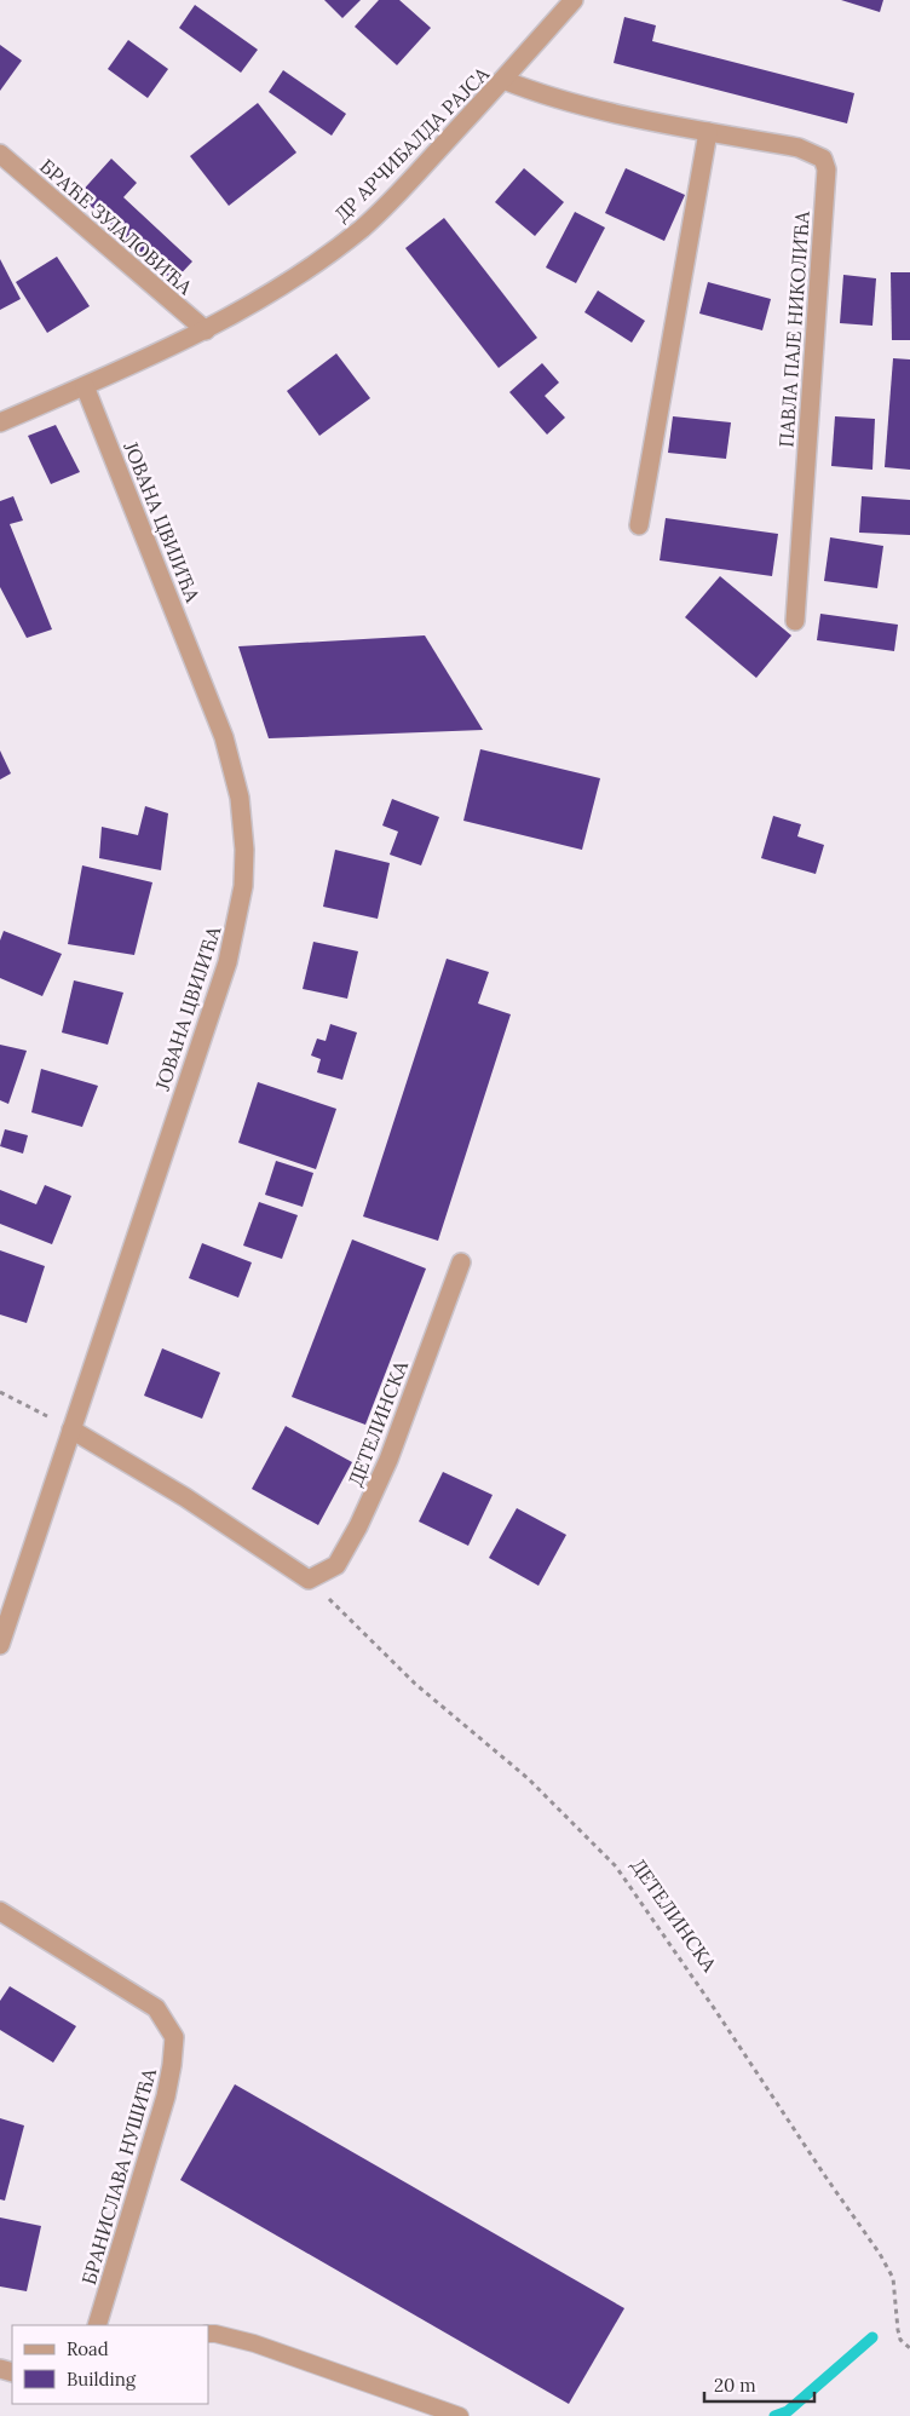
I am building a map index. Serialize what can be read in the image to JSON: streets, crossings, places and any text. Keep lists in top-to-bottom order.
{
  "streets": {
    "street": [
      "ДР АРЧИБАЛДА РАЈСА",
      "БРАЋЕ ЗУЈАЛОВИЋА",
      "ПАВЛА ПАЈЕ НИКОЛИЋА",
      "ЈОВАНА ЦВИЈИЋА",
      "ДЕТЕЛИНСКА",
      "БРАНИСЛАВА НУШИЋА"
    ]
  },
  "crossings": [
    ["ДР АРЧИБАЛДА РАЈСА", "БРАЋЕ ЗУЈАЛОВИЋА"],
    ["ДР АРЧИБАЛДА РАЈСА", "ПАВЛА ПАЈЕ НИКОЛИЋА"],
    ["ДР АРЧИБАЛДА РАЈСА", "ЈОВАНА ЦВИЈИЋА"]
  ],
  "legend": ["Road", "Building"],
  "scale_bar": "20 m"
}
